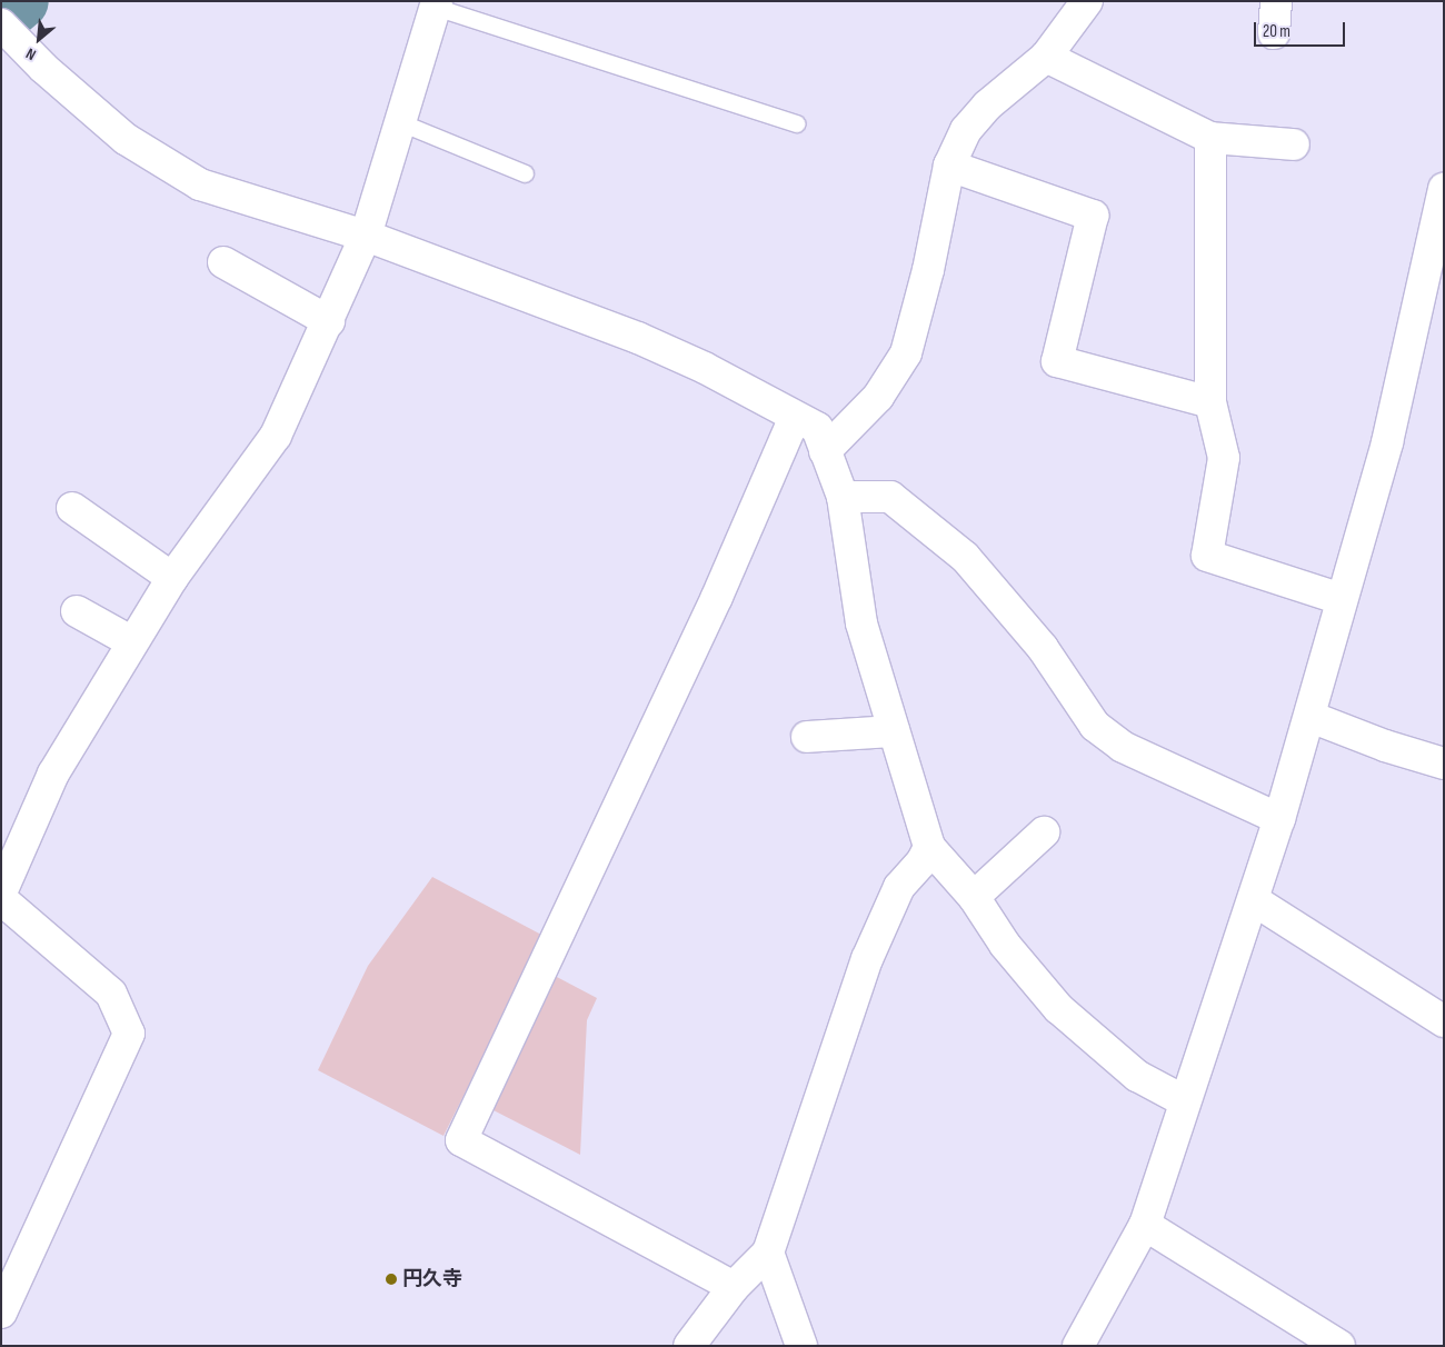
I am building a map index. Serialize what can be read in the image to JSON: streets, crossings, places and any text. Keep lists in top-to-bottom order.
{
  "places": ["円久寺"],
  "scale_bar": "20 m",
  "north": "bottom left"
}
